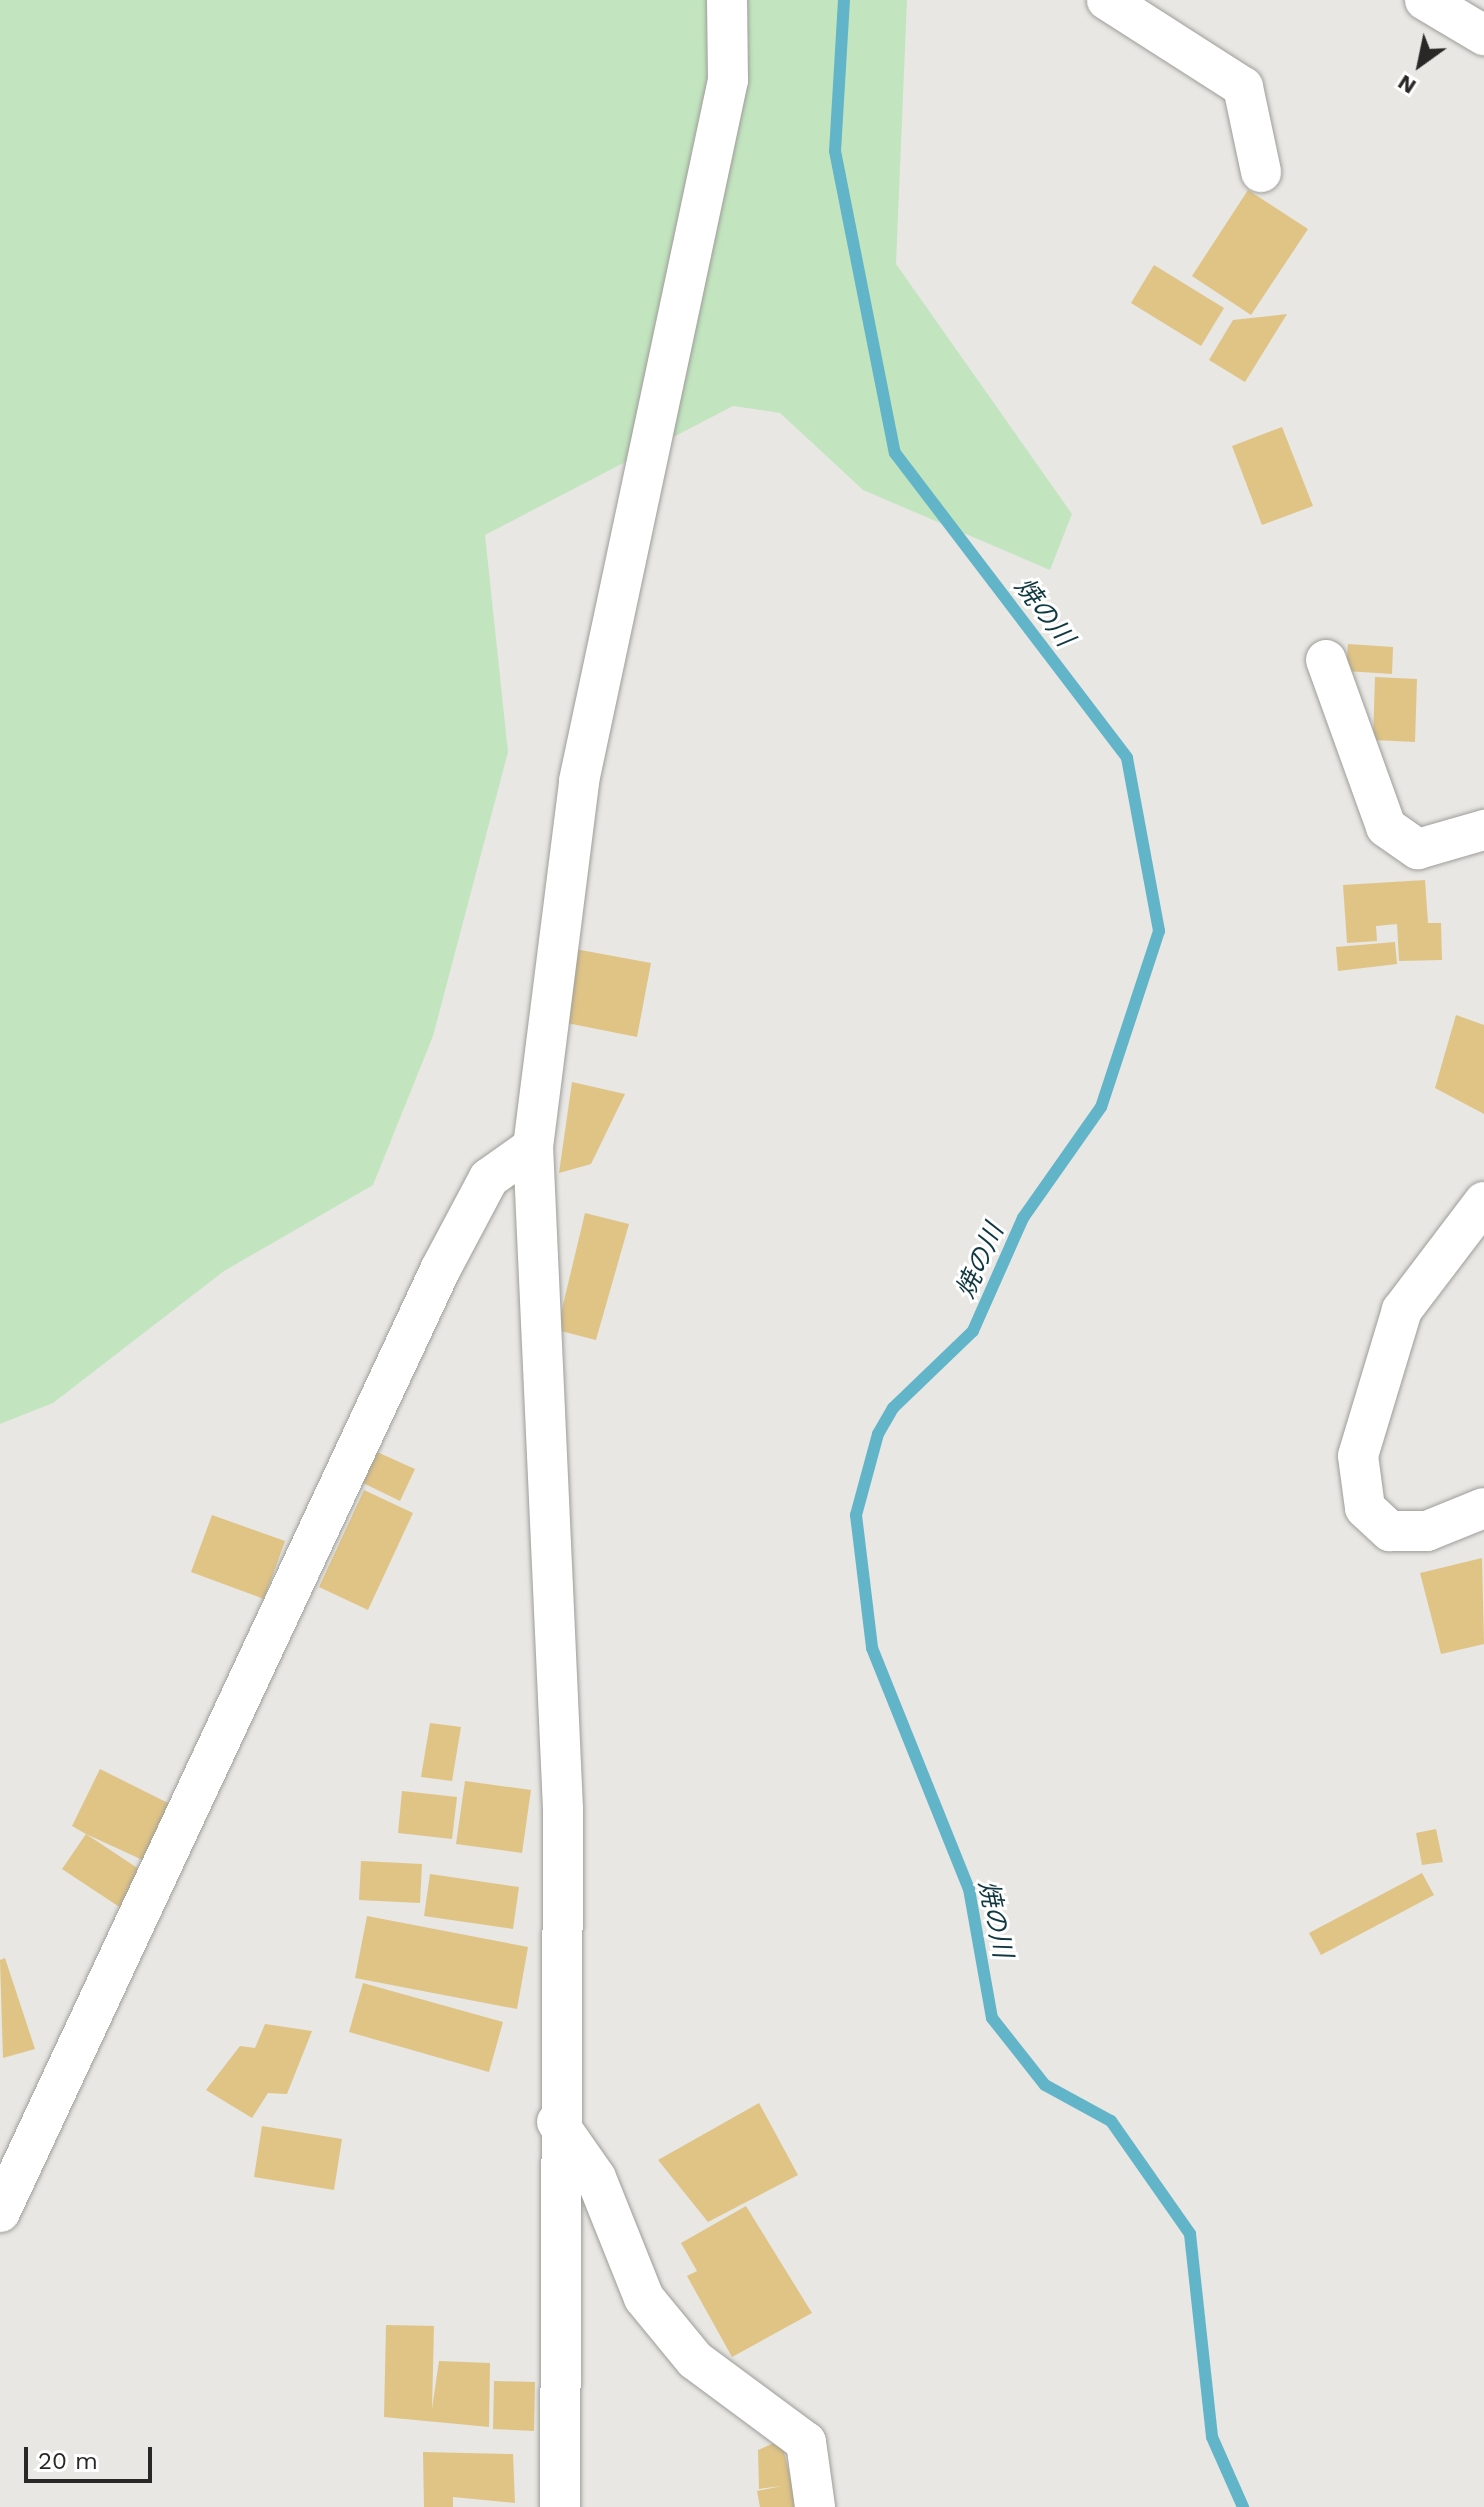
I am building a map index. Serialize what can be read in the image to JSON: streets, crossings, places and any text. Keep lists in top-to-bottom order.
{
  "water": ["焼の川"],
  "scale_bar": "20 m",
  "north": "bottom left"
}
